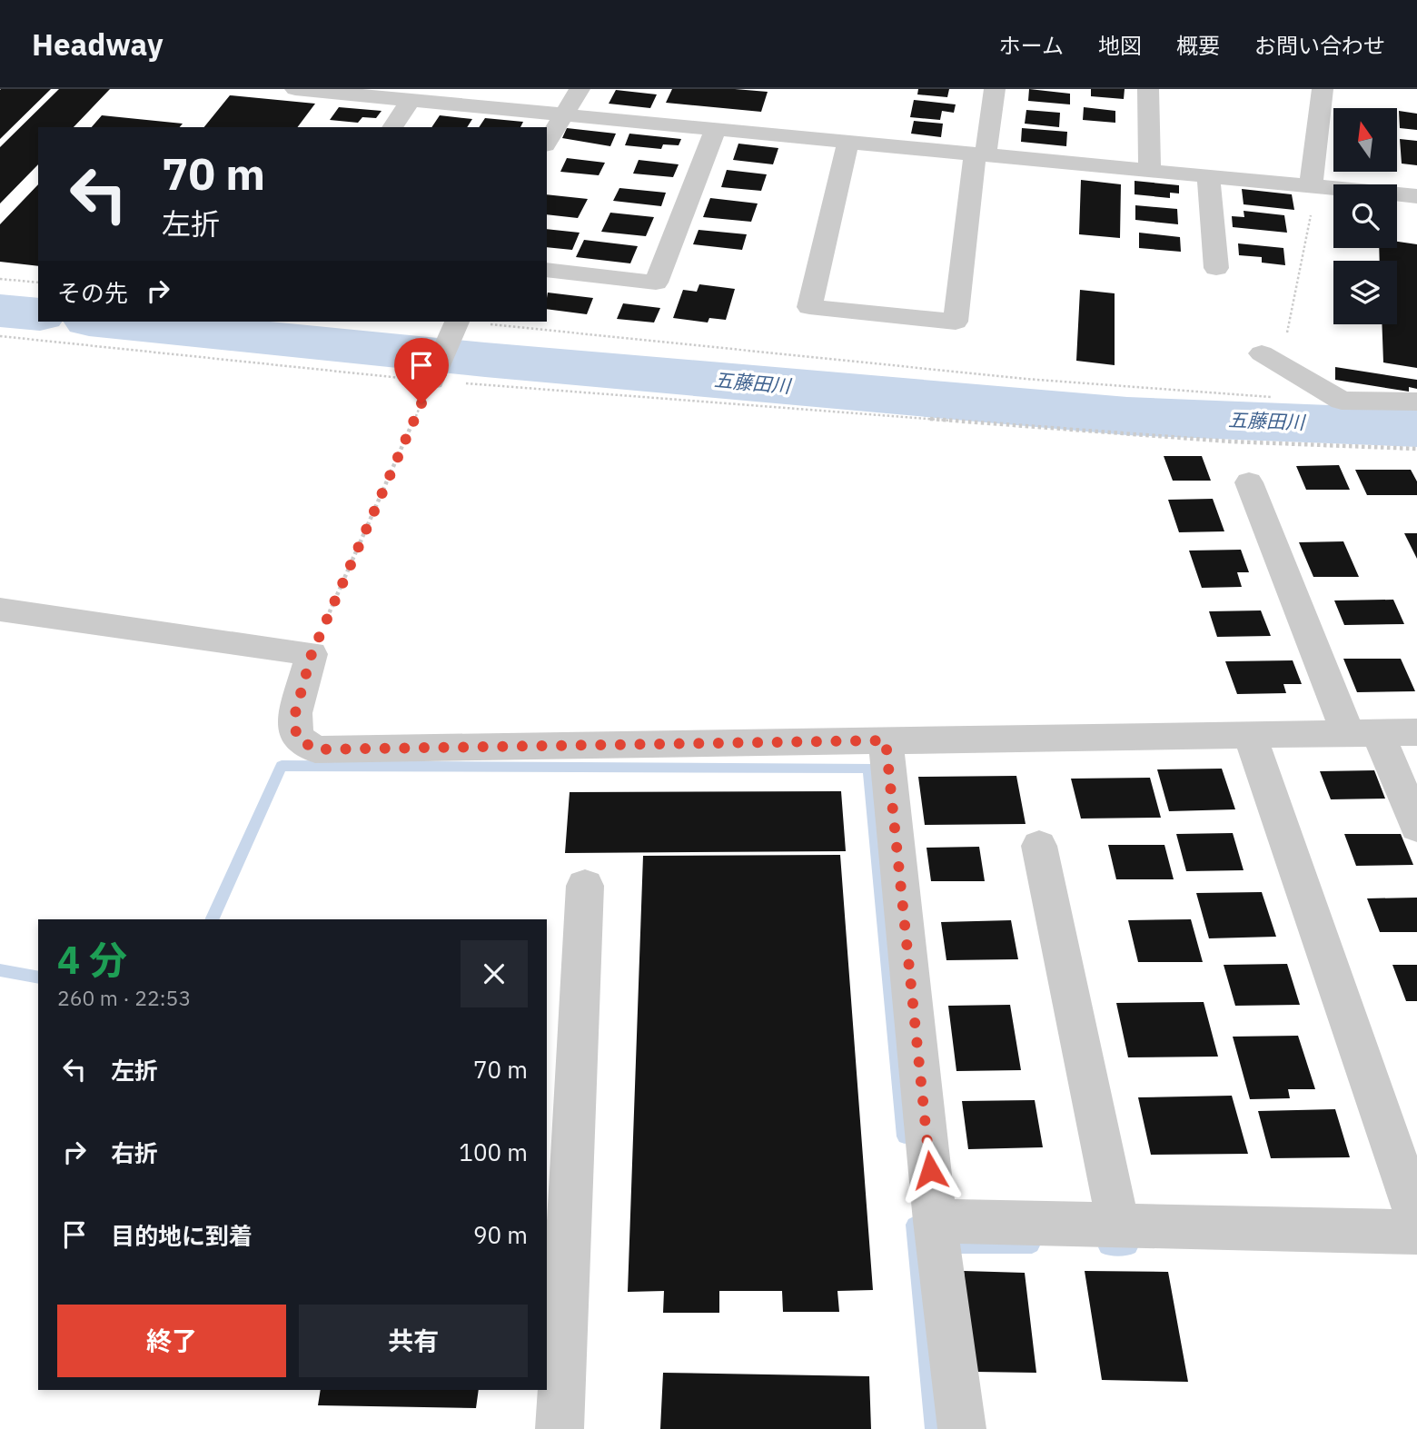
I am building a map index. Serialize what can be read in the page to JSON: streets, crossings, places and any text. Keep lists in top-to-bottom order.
{
  "water": ["五藤田川"],
  "north": "top",
  "page": {
    "header": "Headway",
    "nav": [
      "ホーム",
      "地図",
      "概要",
      "お問い合わせ"
    ],
    "turn": ["70 m", "左折"],
    "then": "その先",
    "heading": ["4 分", "260 m · 22:53"],
    "list": [
      {
        "name": "左折",
        "value": "70 m"
      },
      {
        "name": "右折",
        "value": "100 m"
      },
      {
        "name": "目的地に到着",
        "value": "90 m"
      }
    ],
    "buttons": ["終了", "共有"]
  }
}
